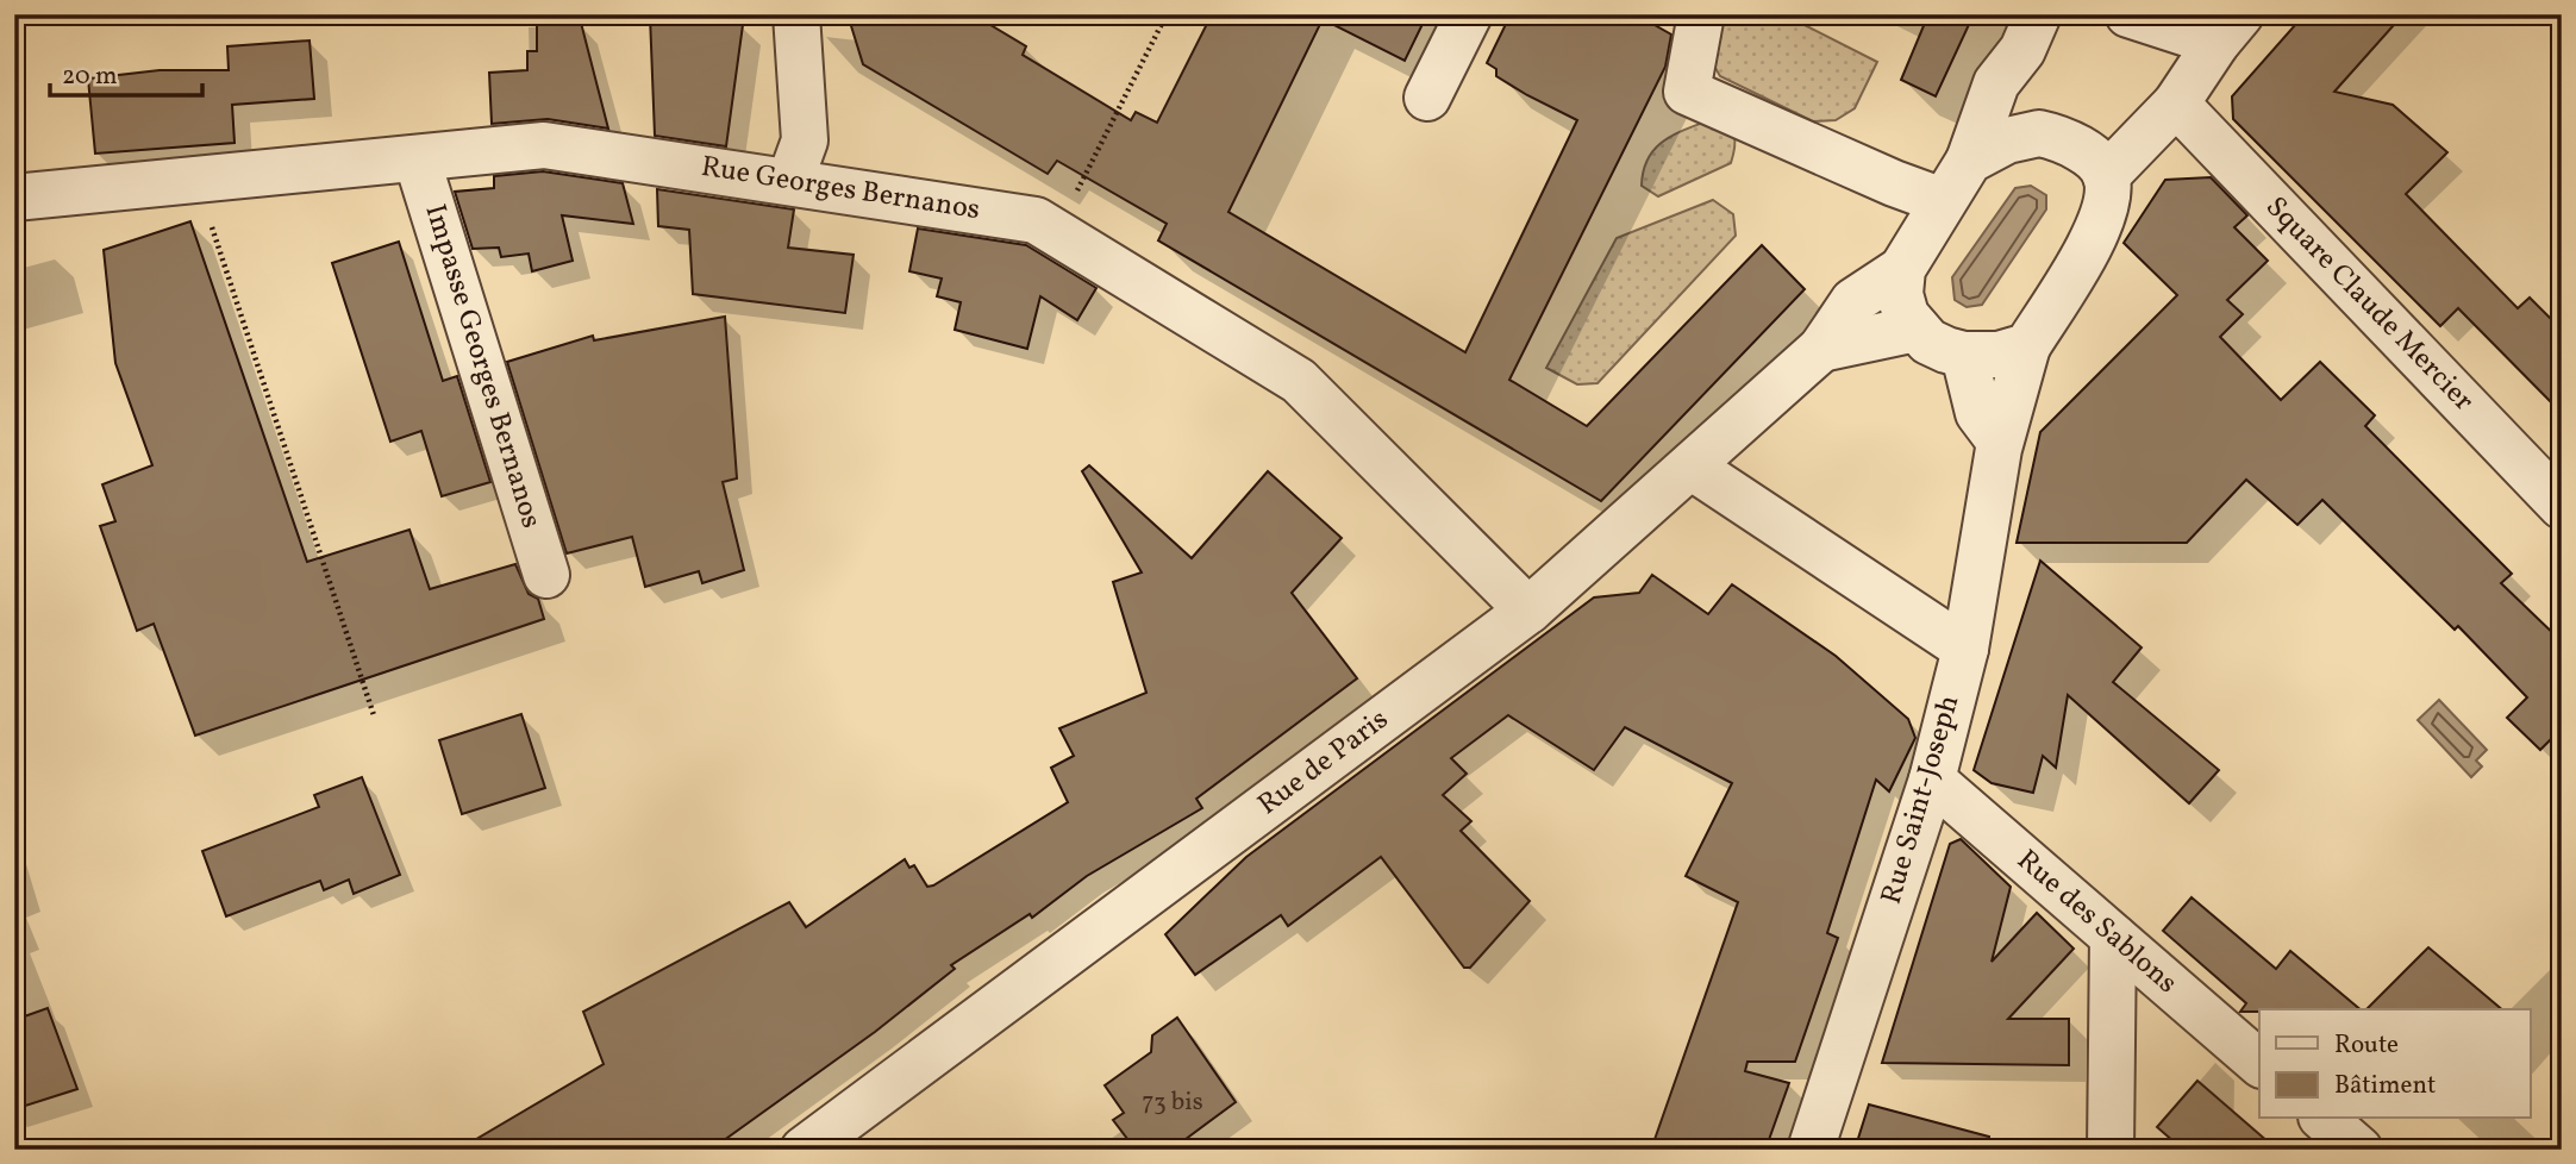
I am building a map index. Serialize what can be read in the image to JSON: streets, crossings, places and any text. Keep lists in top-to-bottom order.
{
  "streets": {
    "street": [
      "Rue Georges Bernanos",
      "Square Claude Mercier",
      "Impasse Georges Bernanos",
      "Rue de Paris",
      "Rue Saint-Joseph",
      "Rue des Sablons"
    ]
  },
  "crossings": [
    ["Rue Georges Bernanos", "Impasse Georges Bernanos"],
    ["Rue Georges Bernanos", "Rue de Paris"],
    ["Rue de Paris", "Rue Saint-Joseph"],
    ["Rue Saint-Joseph", "Rue des Sablons"]
  ],
  "house_numbers": ["73 bis"],
  "legend": ["Route", "Bâtiment"],
  "scale_bar": "20 m"
}
